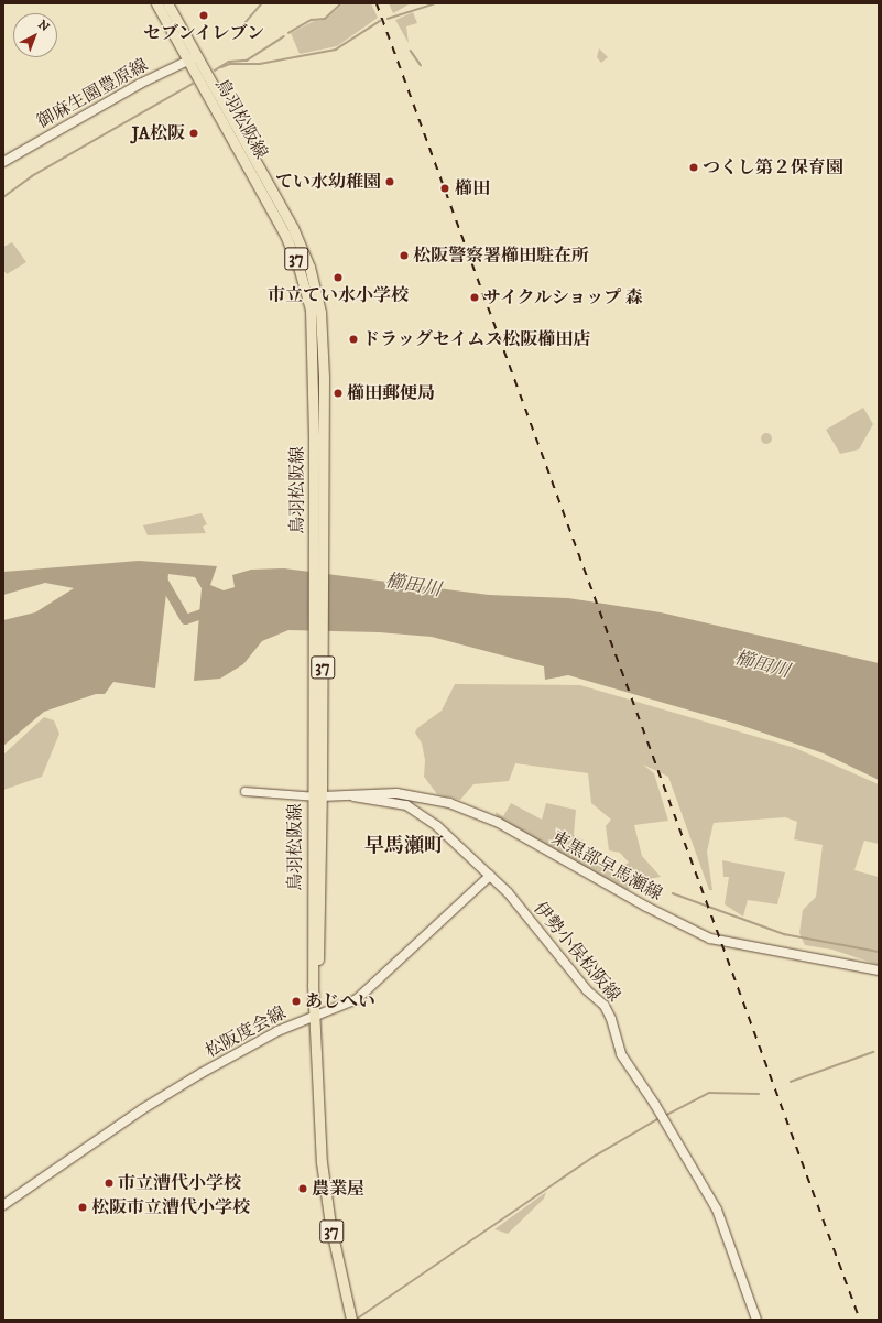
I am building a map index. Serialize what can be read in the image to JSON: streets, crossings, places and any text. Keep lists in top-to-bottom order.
{
  "streets": {
    "main road": [
      "御麻生園豊原線",
      "鳥羽松阪線",
      "37",
      "東黒部早馬瀬線",
      "伊勢小俣松阪線",
      "松阪度会線"
    ]
  },
  "crossings": [
    ["御麻生園豊原線", "鳥羽松阪線"],
    ["鳥羽松阪線", "東黒部早馬瀬線"],
    ["鳥羽松阪線", "松阪度会線"],
    ["東黒部早馬瀬線", "伊勢小俣松阪線"],
    ["伊勢小俣松阪線", "松阪度会線"]
  ],
  "districts": ["早馬瀬町"],
  "water": ["櫛田川"],
  "places": [
    "セブンイレブン",
    "JA松阪",
    "つくし第２保育園",
    "てい水幼稚園",
    "櫛田",
    "松阪警察署櫛田駐在所",
    "市立てい水小学校",
    "サイクルショップ 森",
    "ドラッグセイムス松阪櫛田店",
    "櫛田郵便局",
    "あじへい",
    "市立漕代小学校",
    "農業屋",
    "松阪市立漕代小学校"
  ],
  "north": "top right"
}
